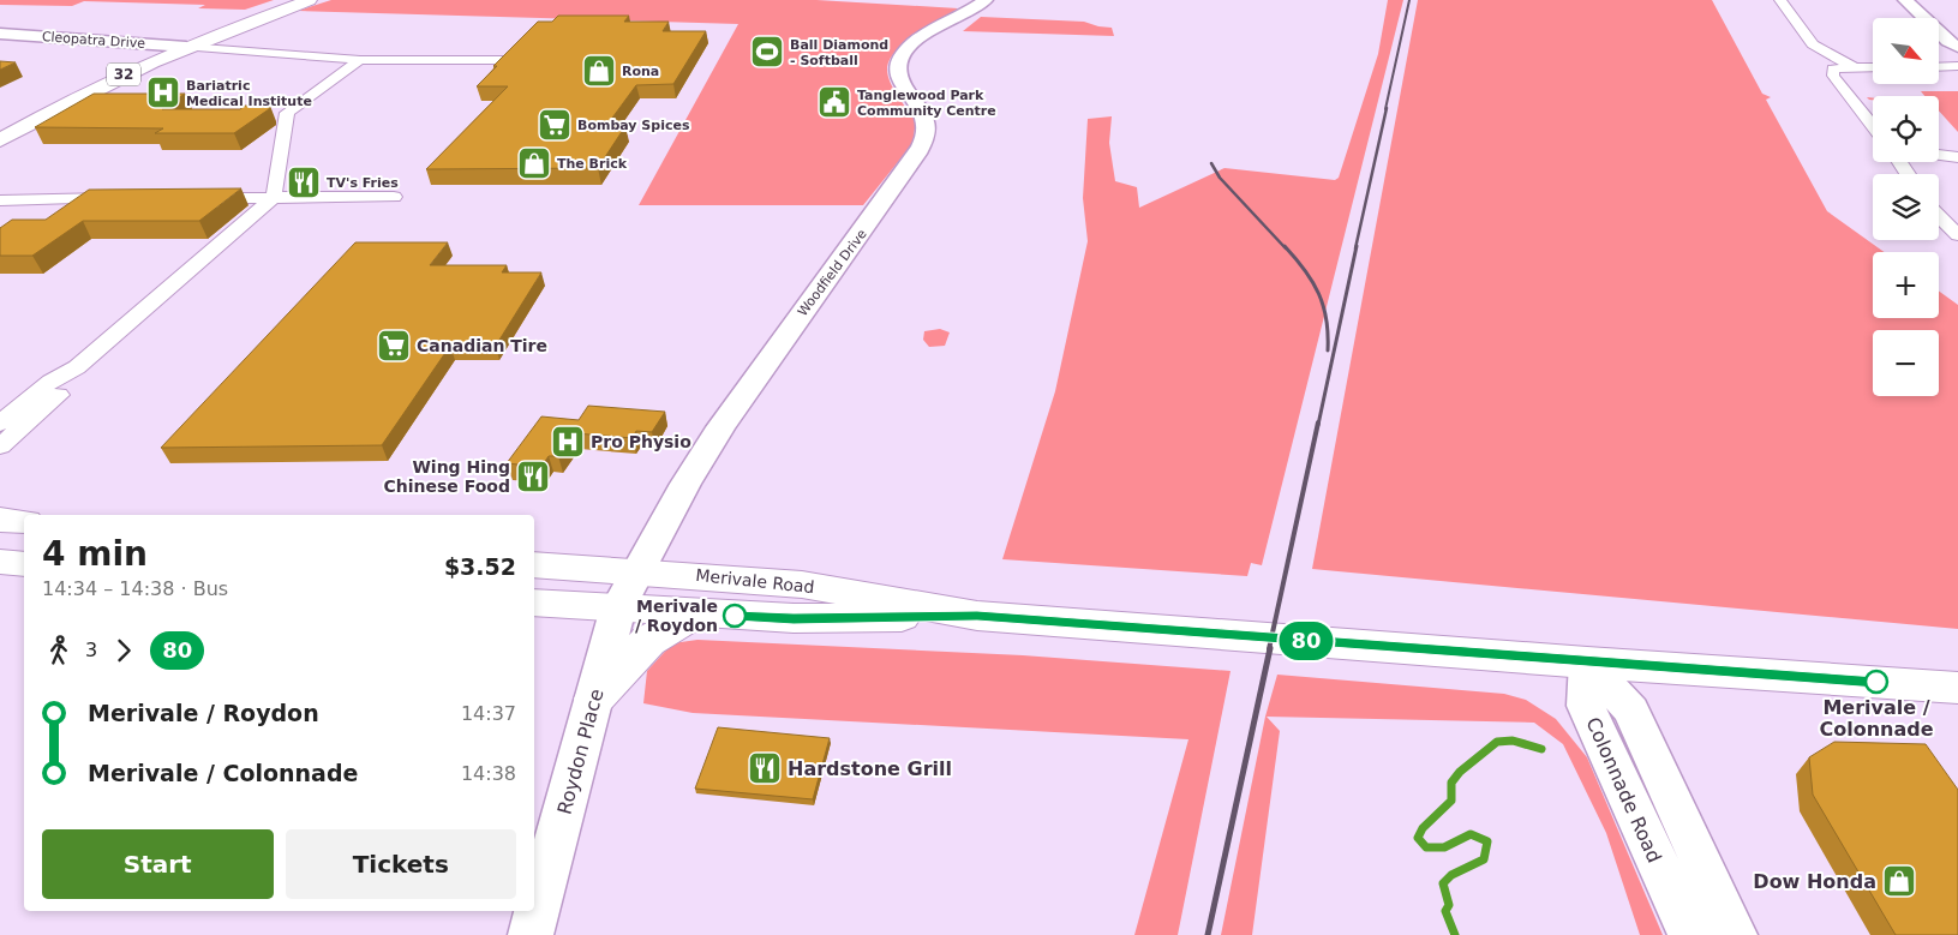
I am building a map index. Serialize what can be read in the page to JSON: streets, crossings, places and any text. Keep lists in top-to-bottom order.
{
  "streets": {
    "main road": ["32", "Merivale Road"],
    "street": [
      "Cleopatra Drive",
      "Woodfield Drive",
      "Roydon Place",
      "Colonnade Road"
    ]
  },
  "crossings": [
    ["Cleopatra Drive", "32"],
    ["Woodfield Drive", "Merivale Road"],
    ["Woodfield Drive", "Roydon Place"],
    ["Merivale Road", "Roydon Place"],
    ["Merivale Road", "Colonnade Road"]
  ],
  "places": {
    "sports": ["Ball Diamond - Softball"],
    "shop": ["Rona", "The Brick", "Dow Honda"],
    "hospital": ["Bariatric Medical Institute", "Pro Physio"],
    "public building": ["Tanglewood Park Community Centre"],
    "supermarket": ["Bombay Spices", "Canadian Tire"],
    "restaurant": ["TV's Fries", "Wing Hing Chinese Food", "Hardstone Grill"],
    "other": ["Merivale / Roydon", "Merivale / Colonnade"]
  },
  "lines": ["bus line 80"],
  "north": "bottom right",
  "page": {
    "on_map": "80",
    "map_buttons": ["+", "−"],
    "heading": ["4 min", "14:34 – 14:38 · Bus", "$3.52"],
    "legs": ["3", "80"],
    "list": [
      {
        "name": "Merivale / Roydon",
        "value": "14:37"
      },
      {
        "name": "Merivale / Colonnade",
        "value": "14:38"
      }
    ],
    "buttons": ["Start", "Tickets"]
  }
}
